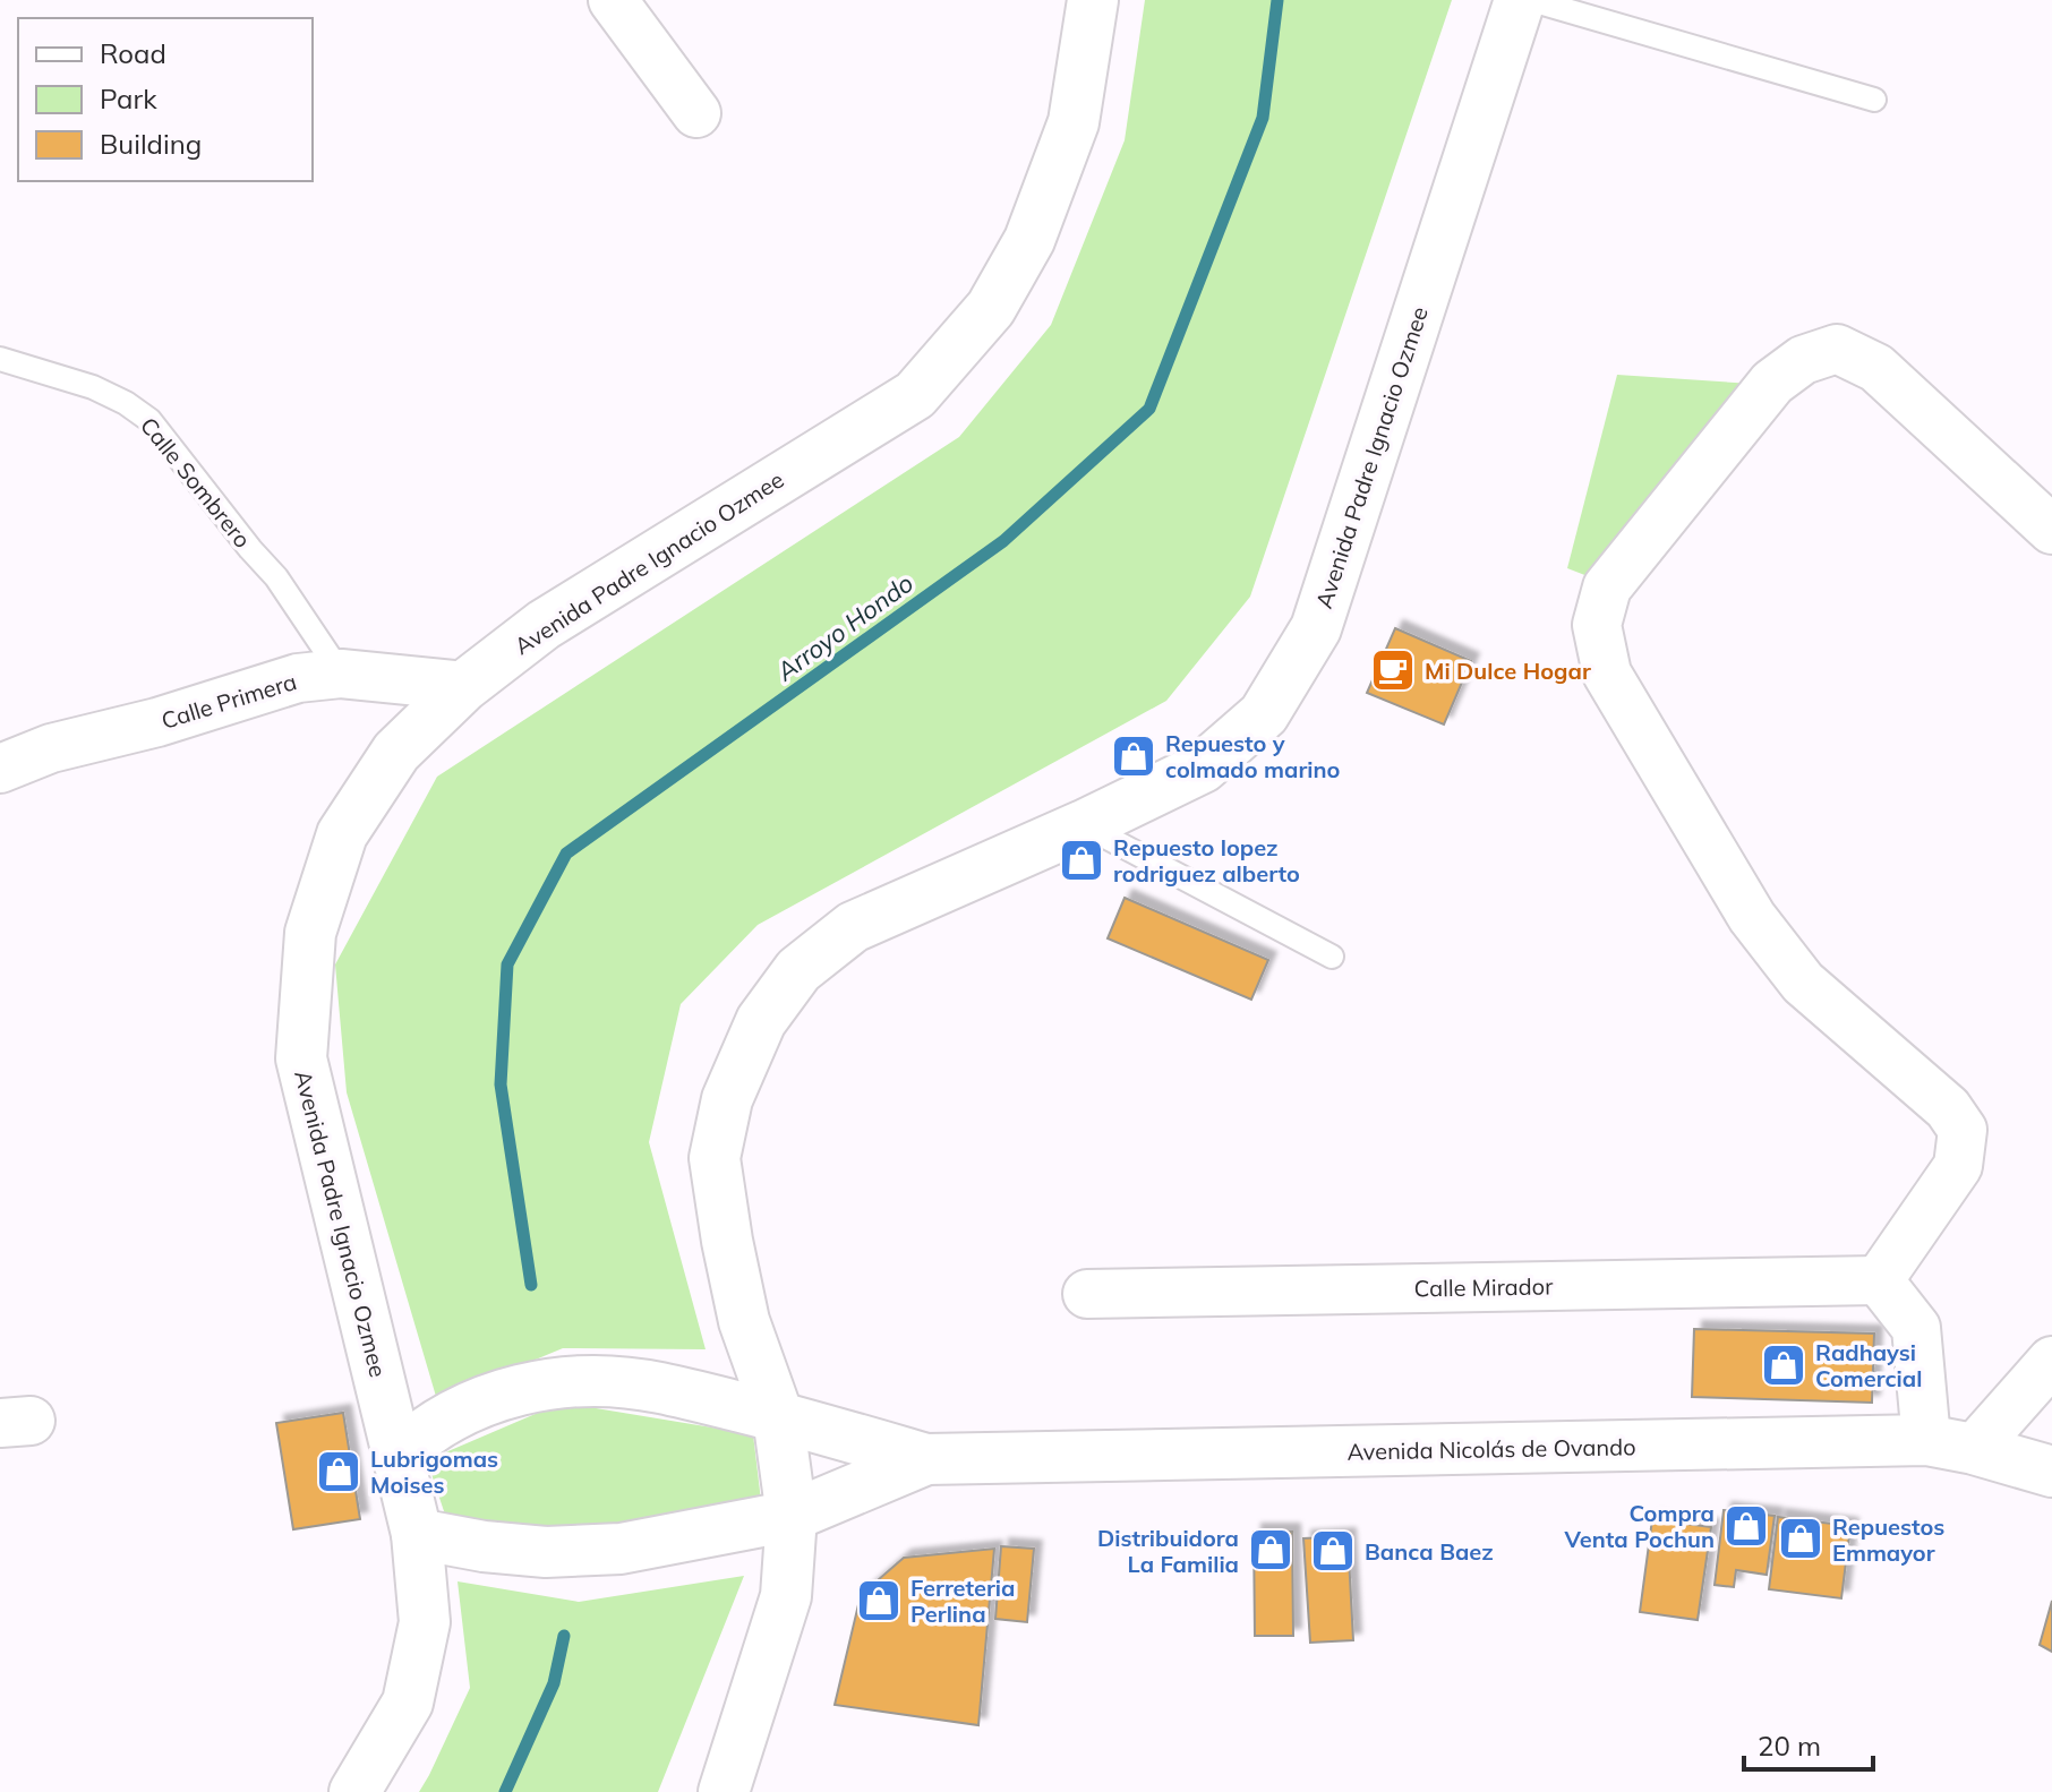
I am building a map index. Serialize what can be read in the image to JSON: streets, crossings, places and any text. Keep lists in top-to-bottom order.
{
  "streets": {
    "street": [
      "Avenida Padre Ignacio Ozmee",
      "Calle Primera",
      "Calle Mirador",
      "Avenida Nicolás de Ovando"
    ],
    "lane": ["Calle Sombrero"]
  },
  "crossings": [
    ["Avenida Padre Ignacio Ozmee", "Calle Primera"],
    ["Avenida Padre Ignacio Ozmee", "Avenida Nicolás de Ovando"],
    ["Calle Sombrero", "Calle Primera"]
  ],
  "water": ["Arroyo Hondo"],
  "places": {
    "cafe": ["Mi Dulce Hogar"],
    "shop": [
      "Repuesto y colmado marino",
      "Repuesto lopez rodriguez alberto",
      "Radhaysi Comercial",
      "Lubrigomas Moises",
      "Compra Venta Pochun",
      "Repuestos Emmayor",
      "Distribuidora La Familia",
      "Banca Baez",
      "Ferreteria Perlina"
    ]
  },
  "legend": ["Road", "Park", "Building"],
  "scale_bar": "20 m"
}
